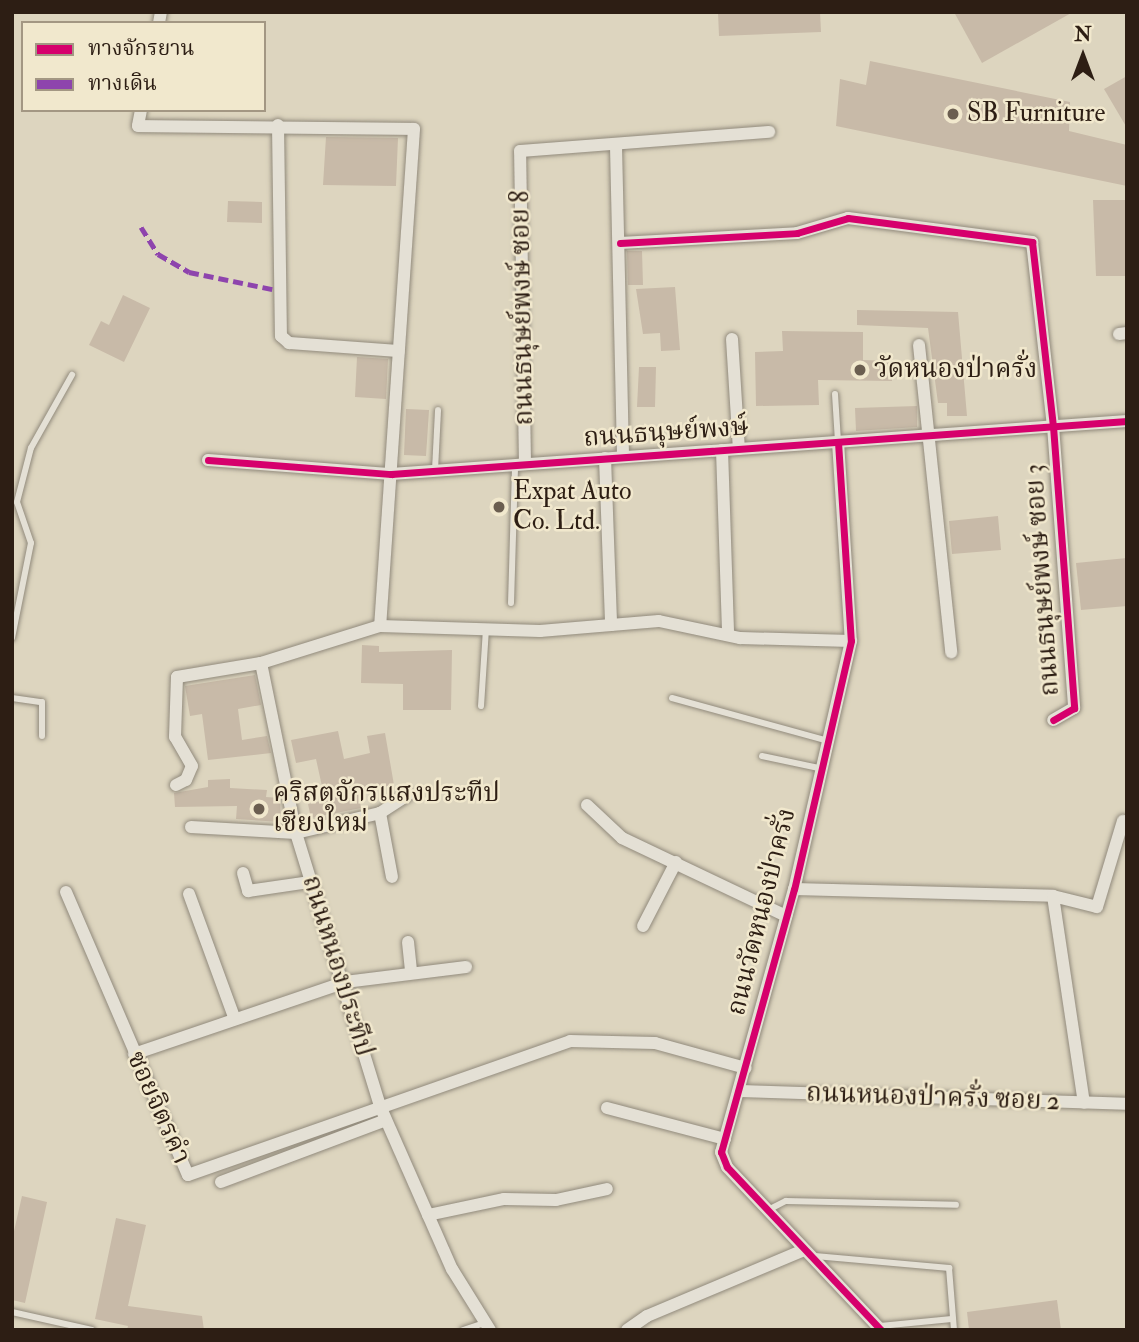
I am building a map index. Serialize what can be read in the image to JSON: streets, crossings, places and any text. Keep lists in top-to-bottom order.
{
  "streets": {
    "street": [
      "ถนนธนุษย์พงษ์ ซอย 8",
      "ถนนธนุษย์พงษ์",
      "ถนนธนุษย์พงษ์ ซอย 3",
      "ถนนวัดหนองป่าครั่ง",
      "ถนนหนองประทีป",
      "ถนนหนองป่าครั่ง ซอย 2",
      "ซอยจิตรคำ"
    ]
  },
  "crossings": [
    ["ถนนธนุษย์พงษ์ ซอย 8", "ถนนธนุษย์พงษ์"],
    ["ถนนธนุษย์พงษ์", "ถนนธนุษย์พงษ์ ซอย 3"],
    ["ถนนธนุษย์พงษ์", "ถนนวัดหนองป่าครั่ง"],
    ["ถนนวัดหนองป่าครั่ง", "ถนนหนองป่าครั่ง ซอย 2"],
    ["ถนนหนองประทีป", "ซอยจิตรคำ"]
  ],
  "places": [
    "SB Furniture",
    "วัดหนองป่าครั่ง",
    "Expat Auto Co. Ltd.",
    "คริสตจักรแสงประทีป เชียงใหม่"
  ],
  "legend": ["ทางจักรยาน", "ทางเดิน"],
  "north": "top"
}
